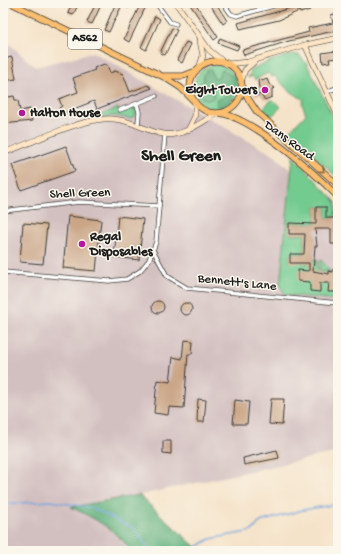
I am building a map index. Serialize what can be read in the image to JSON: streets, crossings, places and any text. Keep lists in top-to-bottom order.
{
  "streets": {
    "main road": ["A562", "Dans Road"],
    "street": ["Shell Green", "Bennett's Lane"]
  },
  "crossings": [
    ["A562", "Dans Road"]
  ],
  "districts": ["Shell Green"],
  "places": ["Eight Towers", "Halton House", "Regal Disposables"]
}
